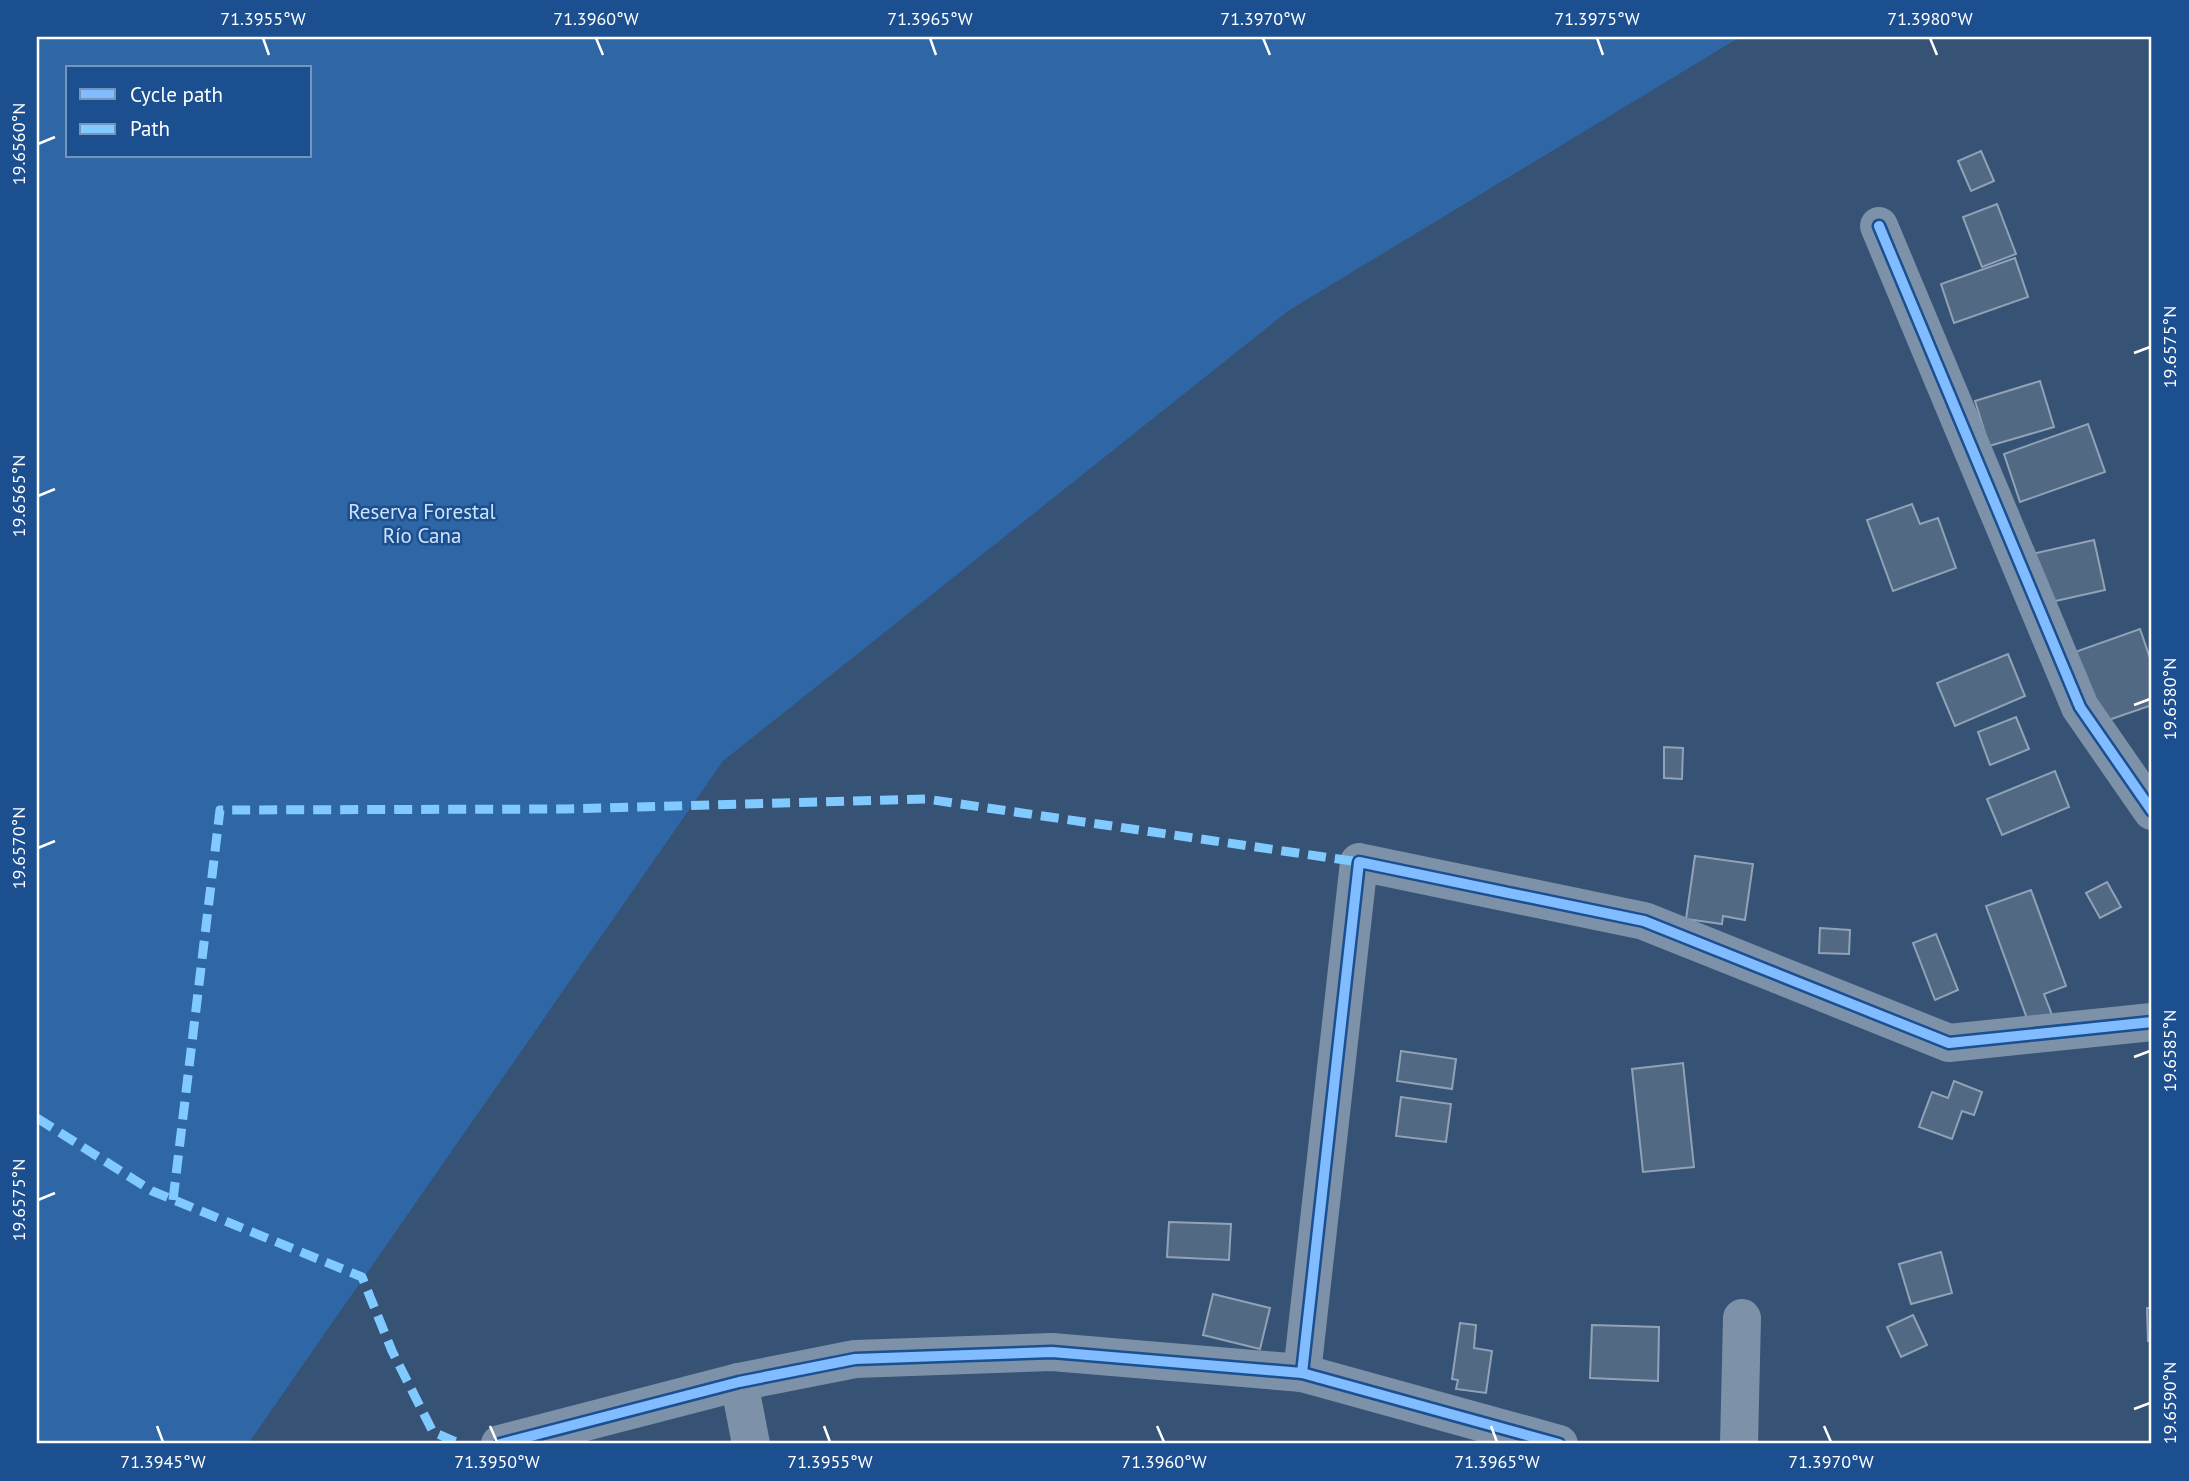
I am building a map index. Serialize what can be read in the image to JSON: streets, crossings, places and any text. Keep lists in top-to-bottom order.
{
  "parks": ["Reserva Forestal Río Cana"],
  "legend": ["Cycle path", "Path"],
  "coordinates": [
    "71.3955°W",
    "71.3960°W",
    "71.3965°W",
    "71.3970°W",
    "71.3975°W",
    "71.3980°W",
    "19.6560°N",
    "19.6575°N",
    "19.6565°N",
    "19.6580°N",
    "19.6570°N",
    "19.6585°N",
    "19.6590°N",
    "71.3945°W",
    "71.3950°W"
  ]
}
